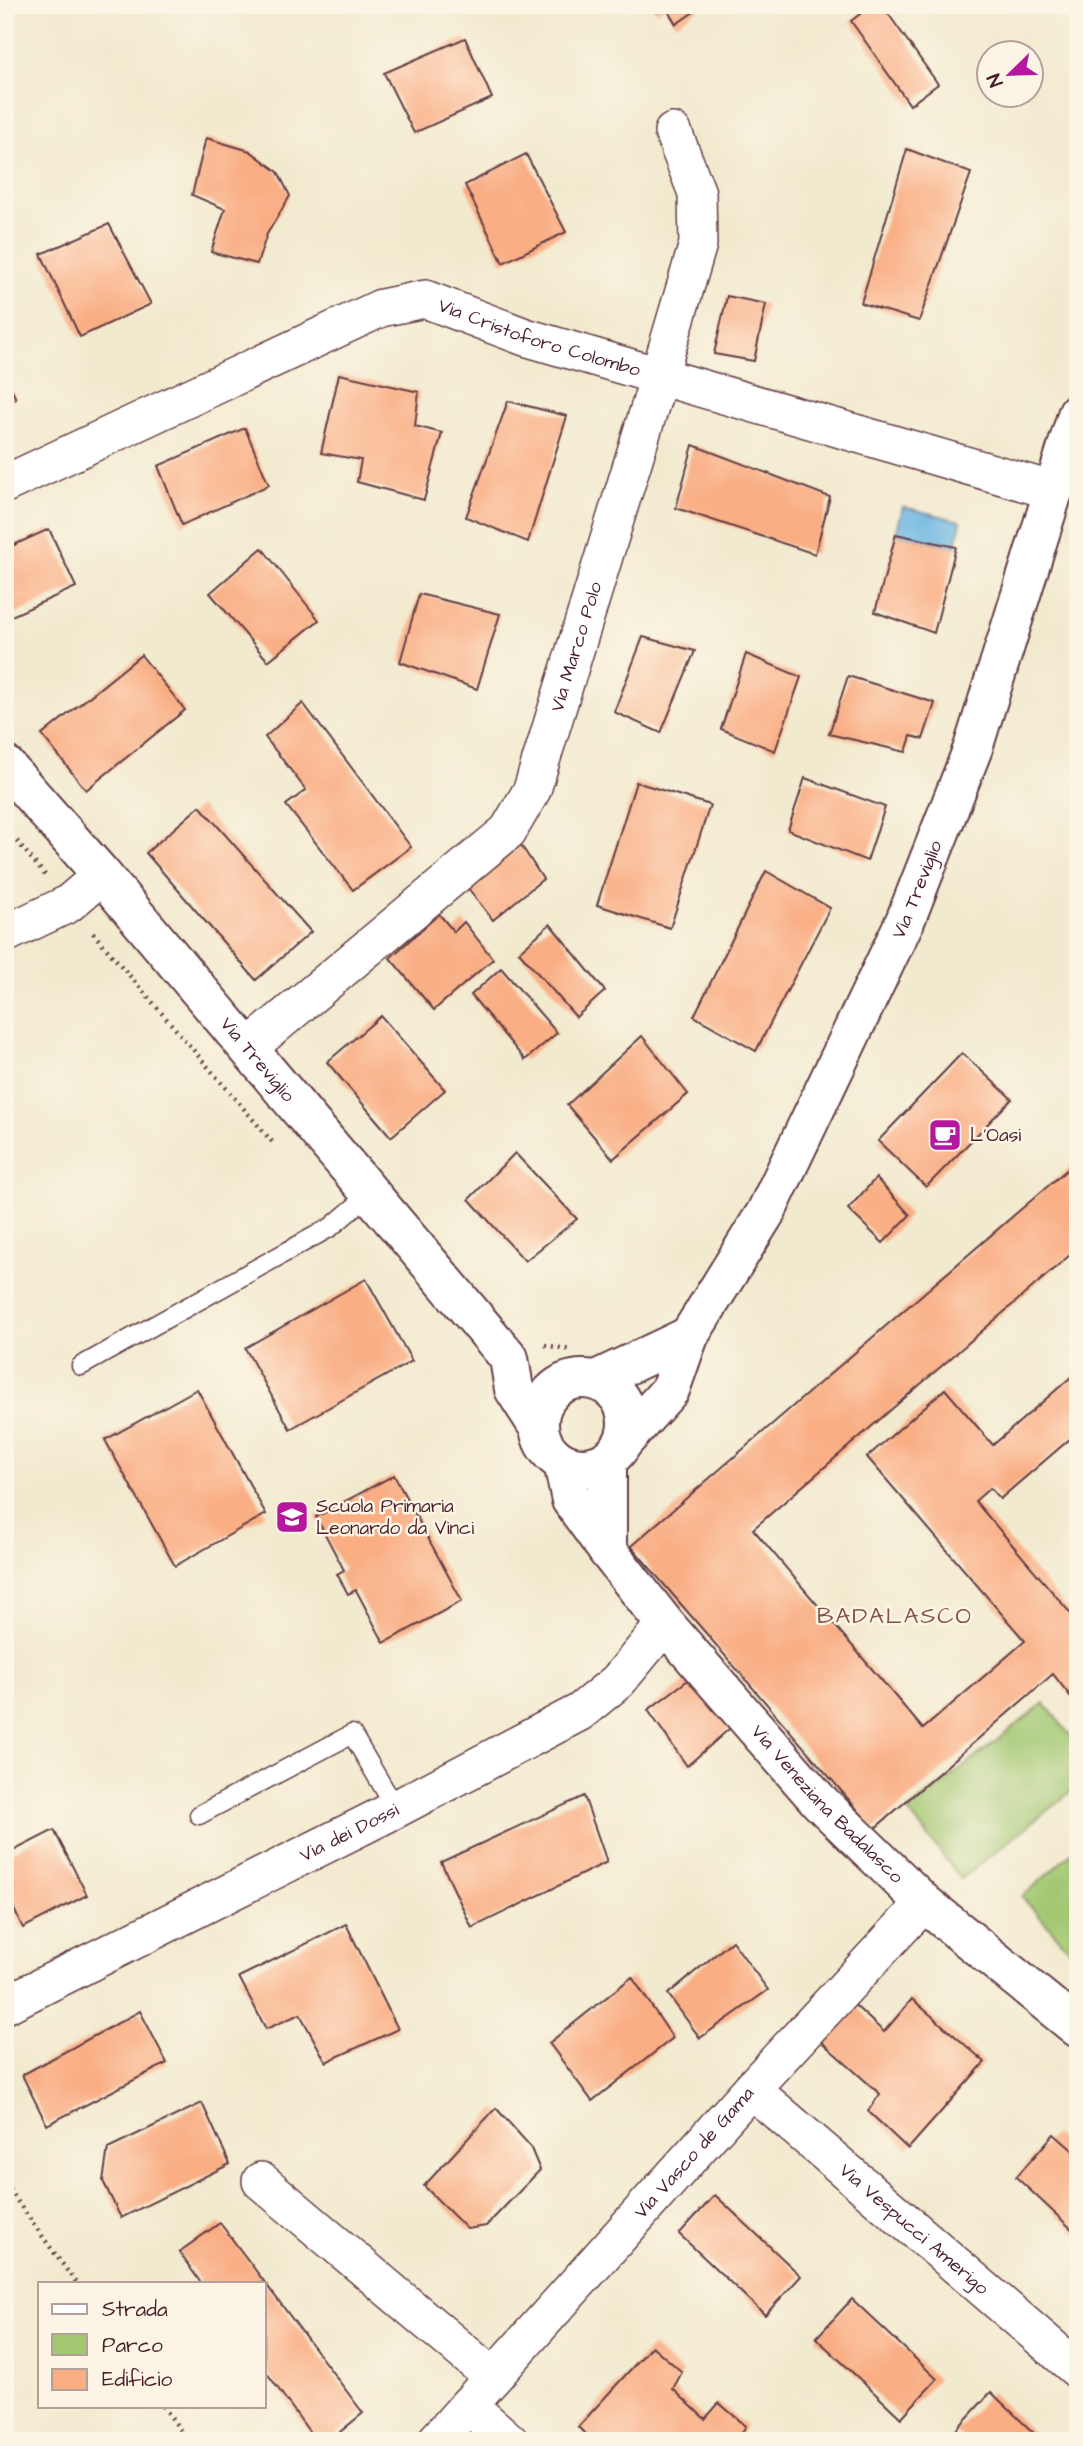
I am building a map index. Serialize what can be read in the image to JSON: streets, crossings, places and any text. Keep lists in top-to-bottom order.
{
  "streets": {
    "street": [
      "Via Cristoforo Colombo",
      "Via Marco Polo",
      "Via Treviglio",
      "Via Veneziana Badalasco",
      "Via dei Dossi",
      "Via Vasco de Gama",
      "Via Vespucci Amerigo"
    ]
  },
  "crossings": [
    ["Via Cristoforo Colombo", "Via Marco Polo"],
    ["Via Cristoforo Colombo", "Via Treviglio"],
    ["Via Marco Polo", "Via Treviglio"],
    ["Via Treviglio", "Via Veneziana Badalasco"],
    ["Via Veneziana Badalasco", "Via dei Dossi"],
    ["Via Veneziana Badalasco", "Via Vasco de Gama"],
    ["Via Vasco de Gama", "Via Vespucci Amerigo"]
  ],
  "districts": ["BADALASCO"],
  "places": {
    "cafe": ["L'Oasi"],
    "school or university": ["Scuola Primaria Leonardo da Vinci"]
  },
  "legend": ["Strada", "Parco", "Edificio"],
  "north": "bottom left"
}
